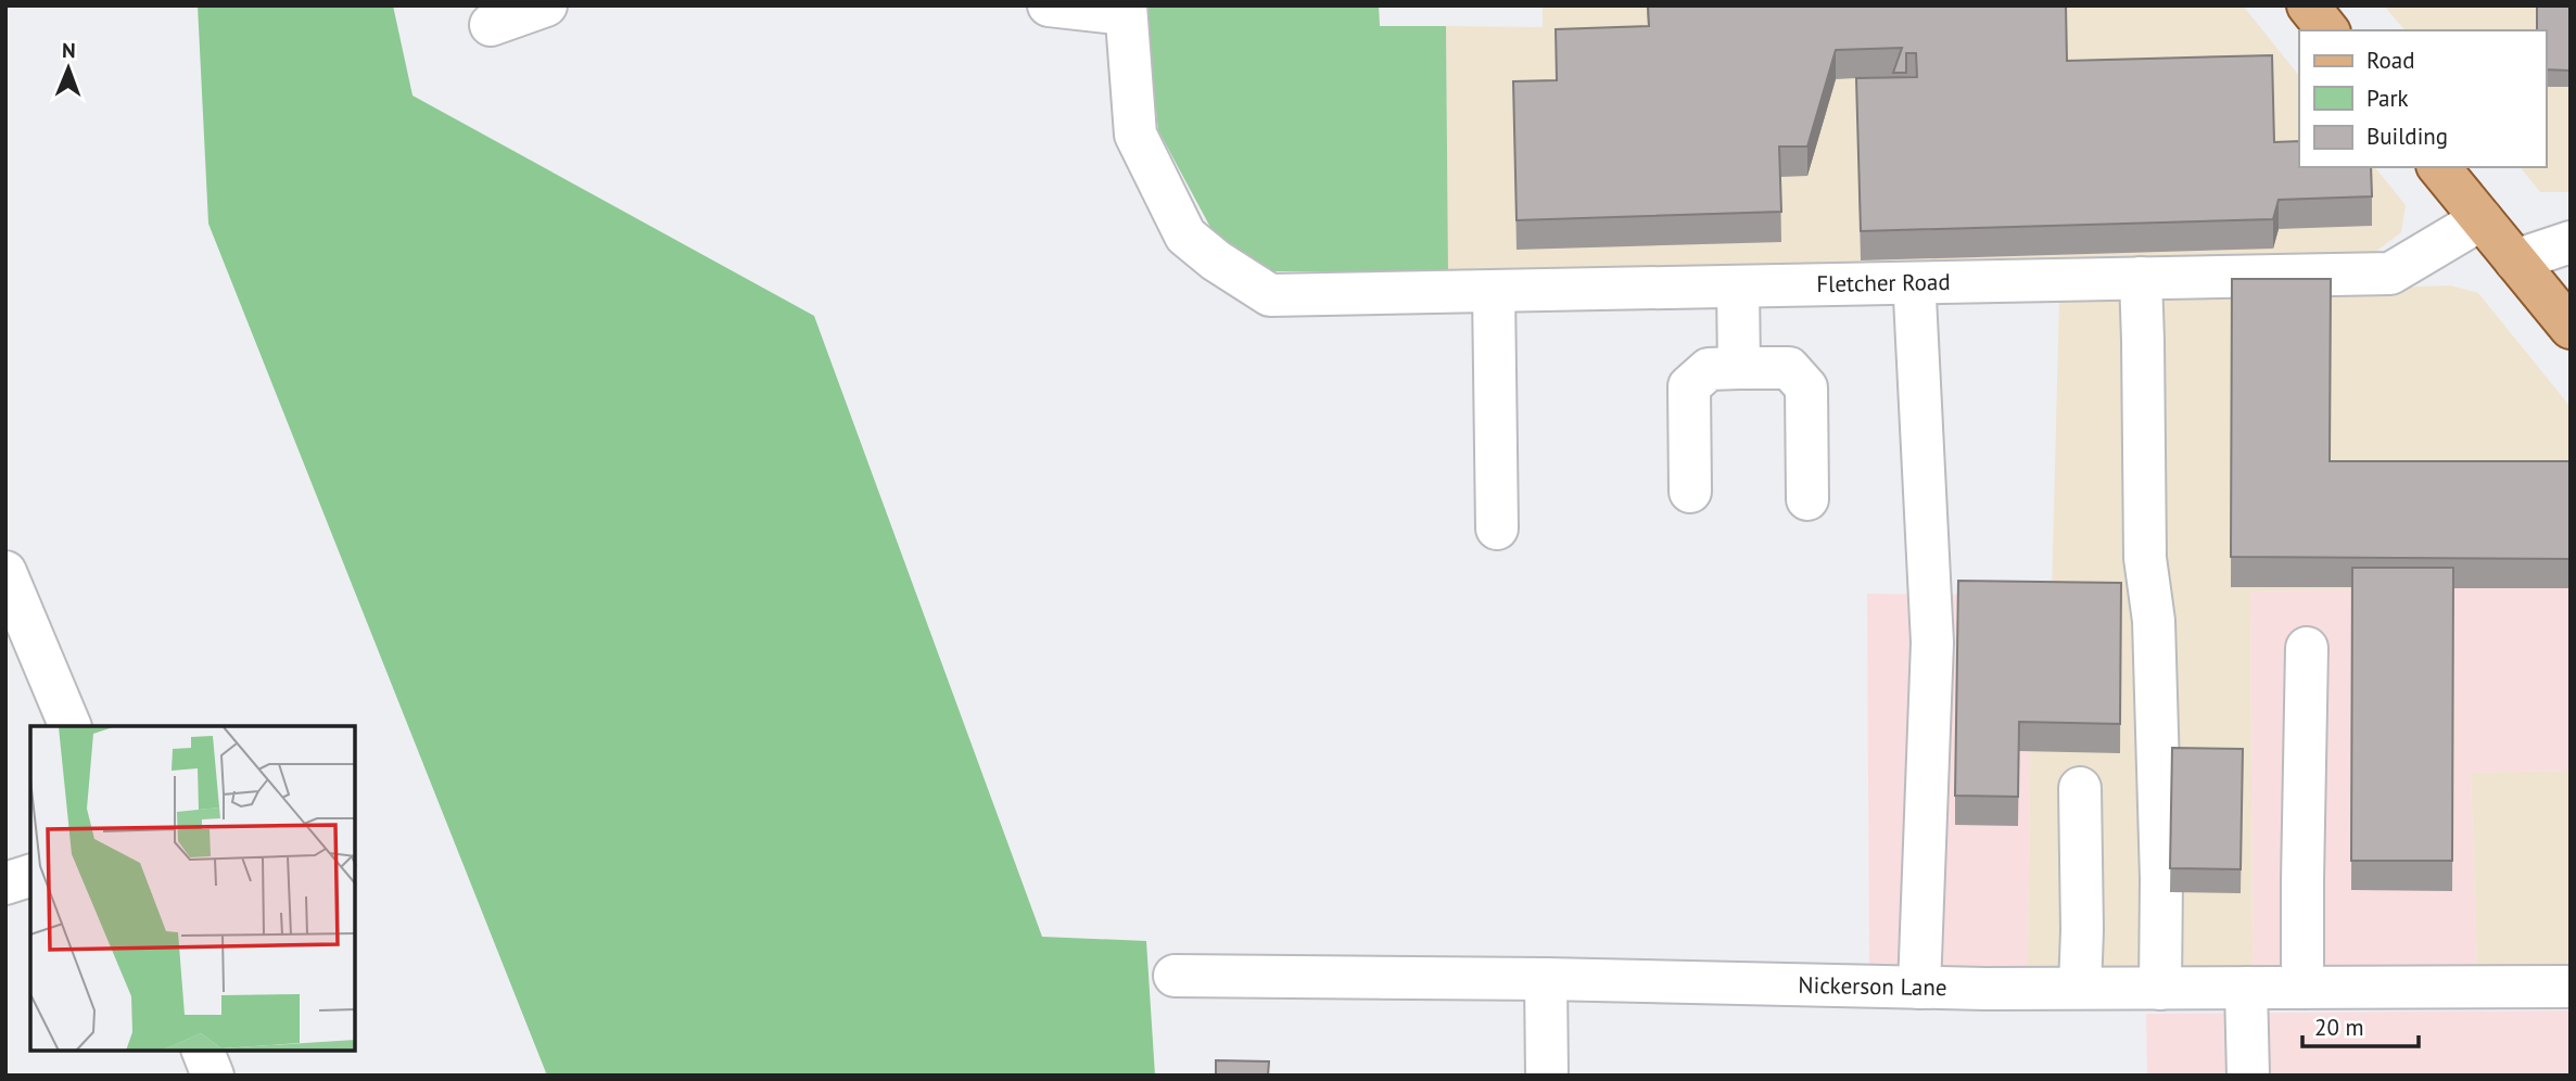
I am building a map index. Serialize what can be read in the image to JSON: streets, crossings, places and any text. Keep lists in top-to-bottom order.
{
  "streets": {
    "street": ["Fletcher Road", "Nickerson Lane"]
  },
  "legend": ["Road", "Park", "Building"],
  "scale_bar": "20 m",
  "north": "top"
}
